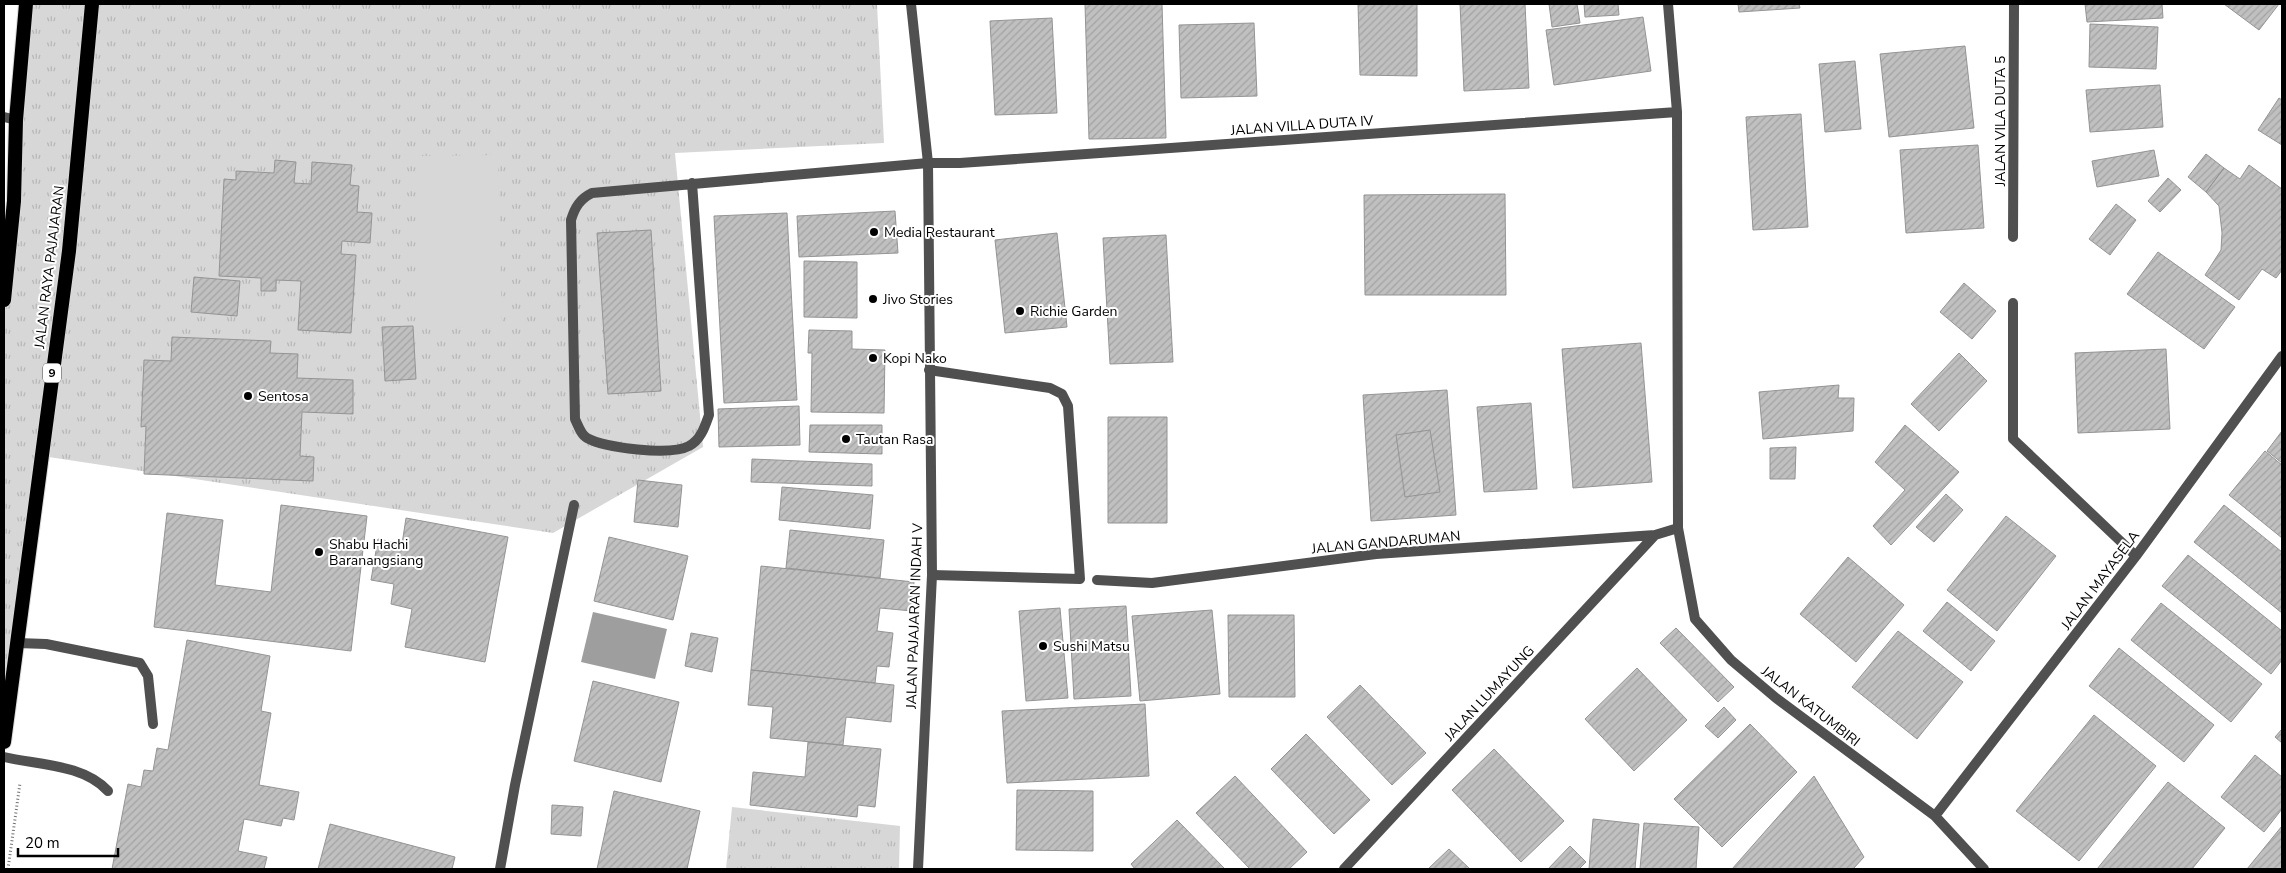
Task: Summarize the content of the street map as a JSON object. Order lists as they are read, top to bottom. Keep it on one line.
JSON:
{"streets":{"highway":["JALAN RAYA PAJAJARAN","9"],"street":["JALAN VILA DUTA 5","JALAN VILLA DUTA IV","JALAN GANDARUMAN","JALAN MAYASELA","JALAN PAJAJARAN INDAH V","JALAN LUMAYUNG","JALAN KATUMBIRI"]},"crossings":[["JALAN VILLA DUTA IV","JALAN PAJAJARAN INDAH V"],["JALAN VILLA DUTA IV","JALAN KATUMBIRI"],["JALAN GANDARUMAN","JALAN LUMAYUNG"],["JALAN GANDARUMAN","JALAN KATUMBIRI"],["JALAN MAYASELA","JALAN KATUMBIRI"]],"places":["Media Restaurant","Jivo Stories","Richie Garden","Kopi Nako","Sentosa","Tautan Rasa","Shabu Hachi Baranangsiang","Sushi Matsu"],"scale_bar":"20 m"}
